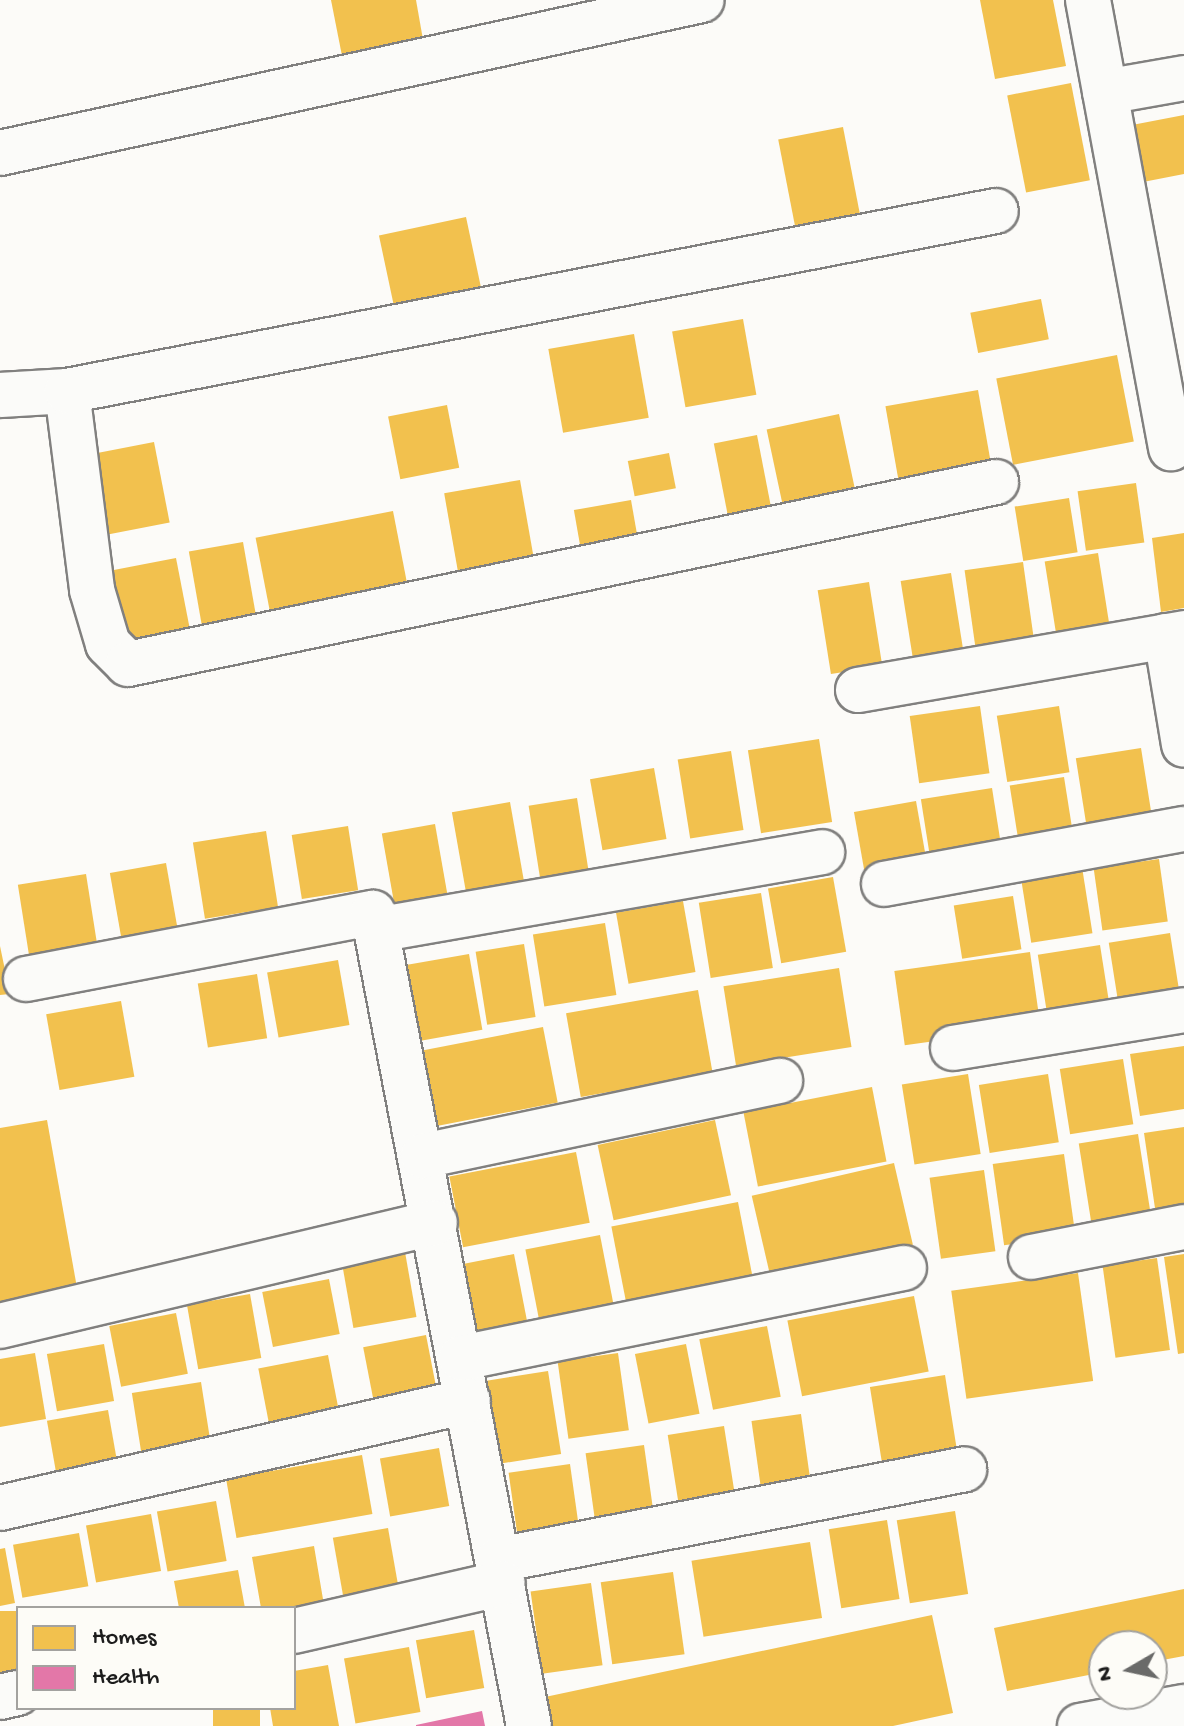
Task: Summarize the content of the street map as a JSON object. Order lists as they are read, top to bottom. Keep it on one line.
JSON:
{"legend":["Homes","Health"],"north":"left"}
